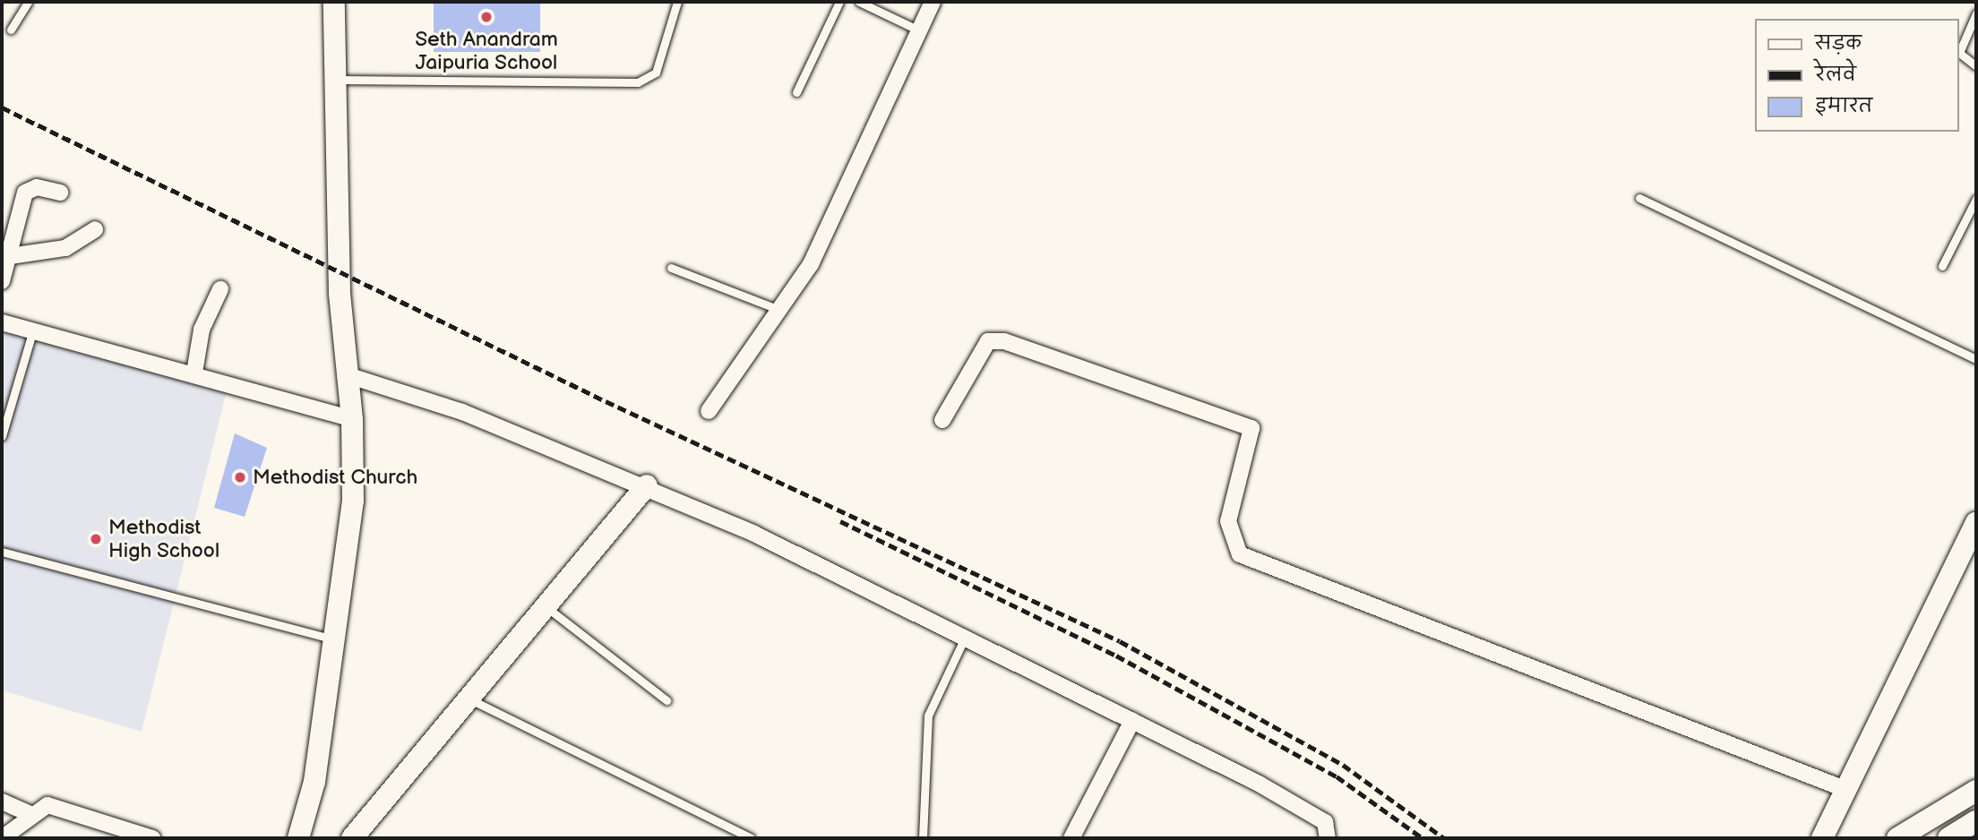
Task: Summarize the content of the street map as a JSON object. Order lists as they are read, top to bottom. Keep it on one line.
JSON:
{"places":["Seth Anandram Jaipuria School","Methodist Church","Methodist High School"],"legend":["सड़क","रेलवे","इमारत"]}
